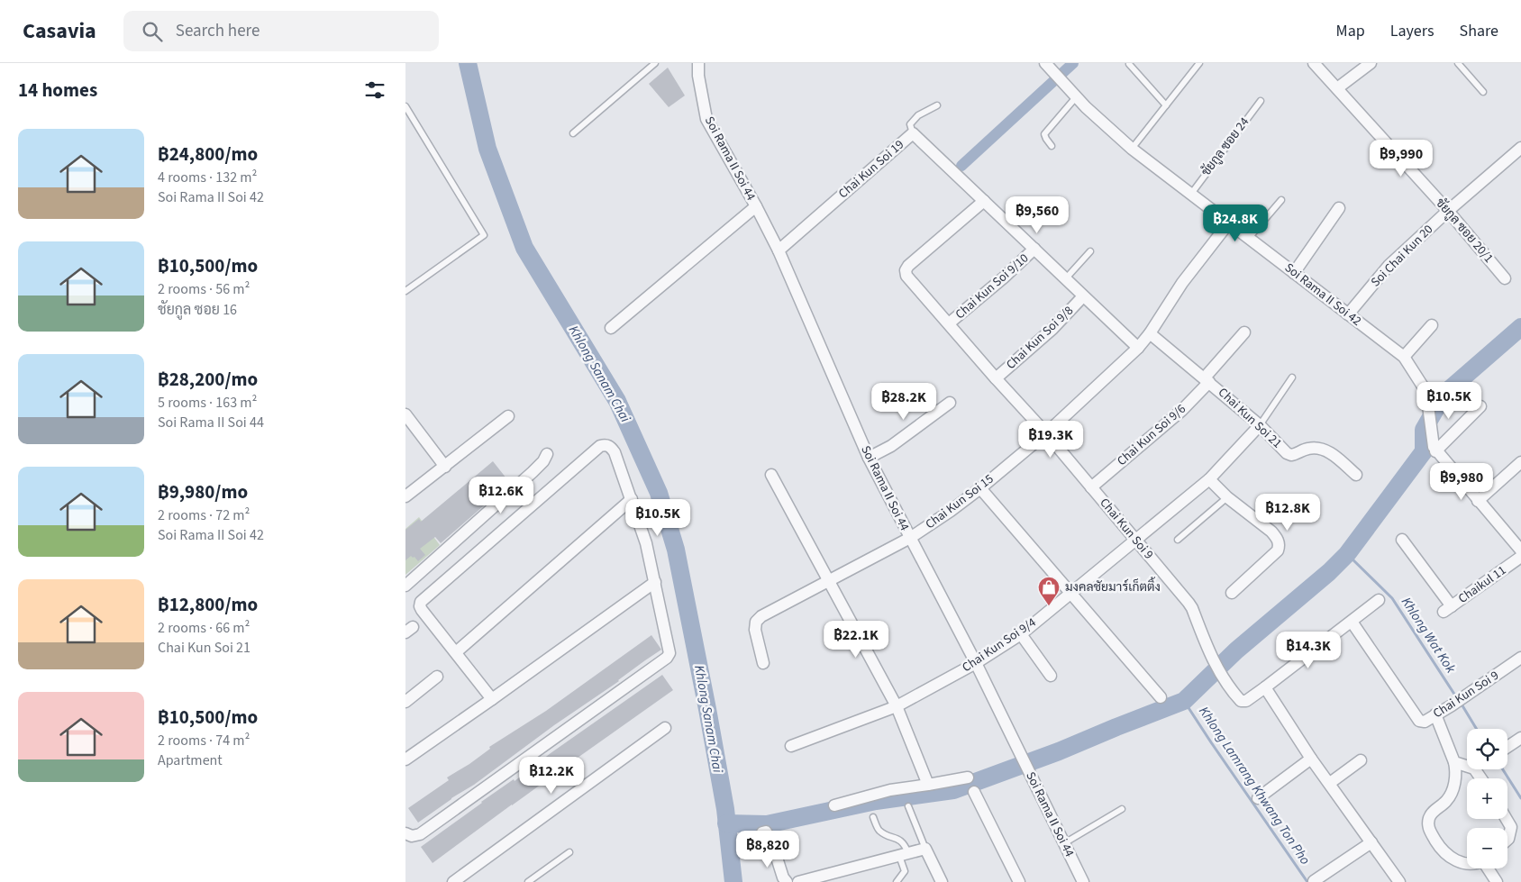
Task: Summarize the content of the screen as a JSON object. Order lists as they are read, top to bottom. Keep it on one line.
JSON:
{"streets":{"street":["Soi Rama II Soi 44","Chai Kun Soi 19","ชัยกูล ซอย 20/1","Soi Chai Kun 20","Chai Kun Soi 9/10","Soi Rama II Soi 42","Chai Kun Soi 9/8","Chai Kun Soi 21","Chai Kun Soi 9/6","Chai Kun Soi 15","Chai Kun Soi 9","Chaikul 11","Chai Kun Soi 9/4"],"lane":["ชัยกูล ซอย 24"]},"crossings":[["ชัยกูล ซอย 24","Soi Rama II Soi 42"],["Soi Rama II Soi 44","Chai Kun Soi 19"],["Soi Rama II Soi 44","Chai Kun Soi 15"],["Soi Rama II Soi 44","Chai Kun Soi 9/4"],["Chai Kun Soi 19","Chai Kun Soi 9/10"],["Chai Kun Soi 19","Chai Kun Soi 9/8"],["Chai Kun Soi 19","Chai Kun Soi 15"],["Chai Kun Soi 19","Chai Kun Soi 9"],["ชัยกูล ซอย 20/1","Soi Chai Kun 20"],["Soi Chai Kun 20","Soi Rama II Soi 42"],["Chai Kun Soi 9/10","Chai Kun Soi 9"],["Soi Rama II Soi 42","Chai Kun Soi 15"],["Chai Kun Soi 9/8","Chai Kun Soi 9"],["Chai Kun Soi 21","Chai Kun Soi 9/6"],["Chai Kun Soi 21","Chai Kun Soi 15"],["Chai Kun Soi 21","Chai Kun Soi 9/4"],["Chai Kun Soi 9/6","Chai Kun Soi 9"],["Chai Kun Soi 15","Chai Kun Soi 9"],["Chai Kun Soi 9","Chai Kun Soi 9/4"]],"water":["Khlong Sanam Chai","Khlong Wat Kok","Khlong Lamrang Khwang Ton Pho"],"places":{"shop":["มงคลชัยมาร์เก็ตติ้ง"]},"page":{"header":"Casavia","search":"Search here","nav":["Map","Layers","Share"],"heading":"14 homes","list":[{"name":"฿24,800/mo","note":"4 rooms · 132 m² · Soi Rama II Soi 42"},{"name":"฿10,500/mo","note":"2 rooms · 56 m² · ชัยกูล ซอย 16"},{"name":"฿28,200/mo","note":"5 rooms · 163 m² · Soi Rama II Soi 44"},{"name":"฿9,980/mo","note":"2 rooms · 72 m² · Soi Rama II Soi 42"},{"name":"฿12,800/mo","note":"2 rooms · 66 m² · Chai Kun Soi 21"},{"name":"฿10,500/mo","note":"2 rooms · 74 m² · Apartment"}],"price":["฿9,990","฿9,560","฿24.8K","฿10.5K","฿28.2K","฿19.3K","฿9,980","฿12.6K","฿12.8K","฿10.5K","฿22.1K","฿14.3K","฿12.2K","฿8,820"],"map_buttons":["+","−"]}}
